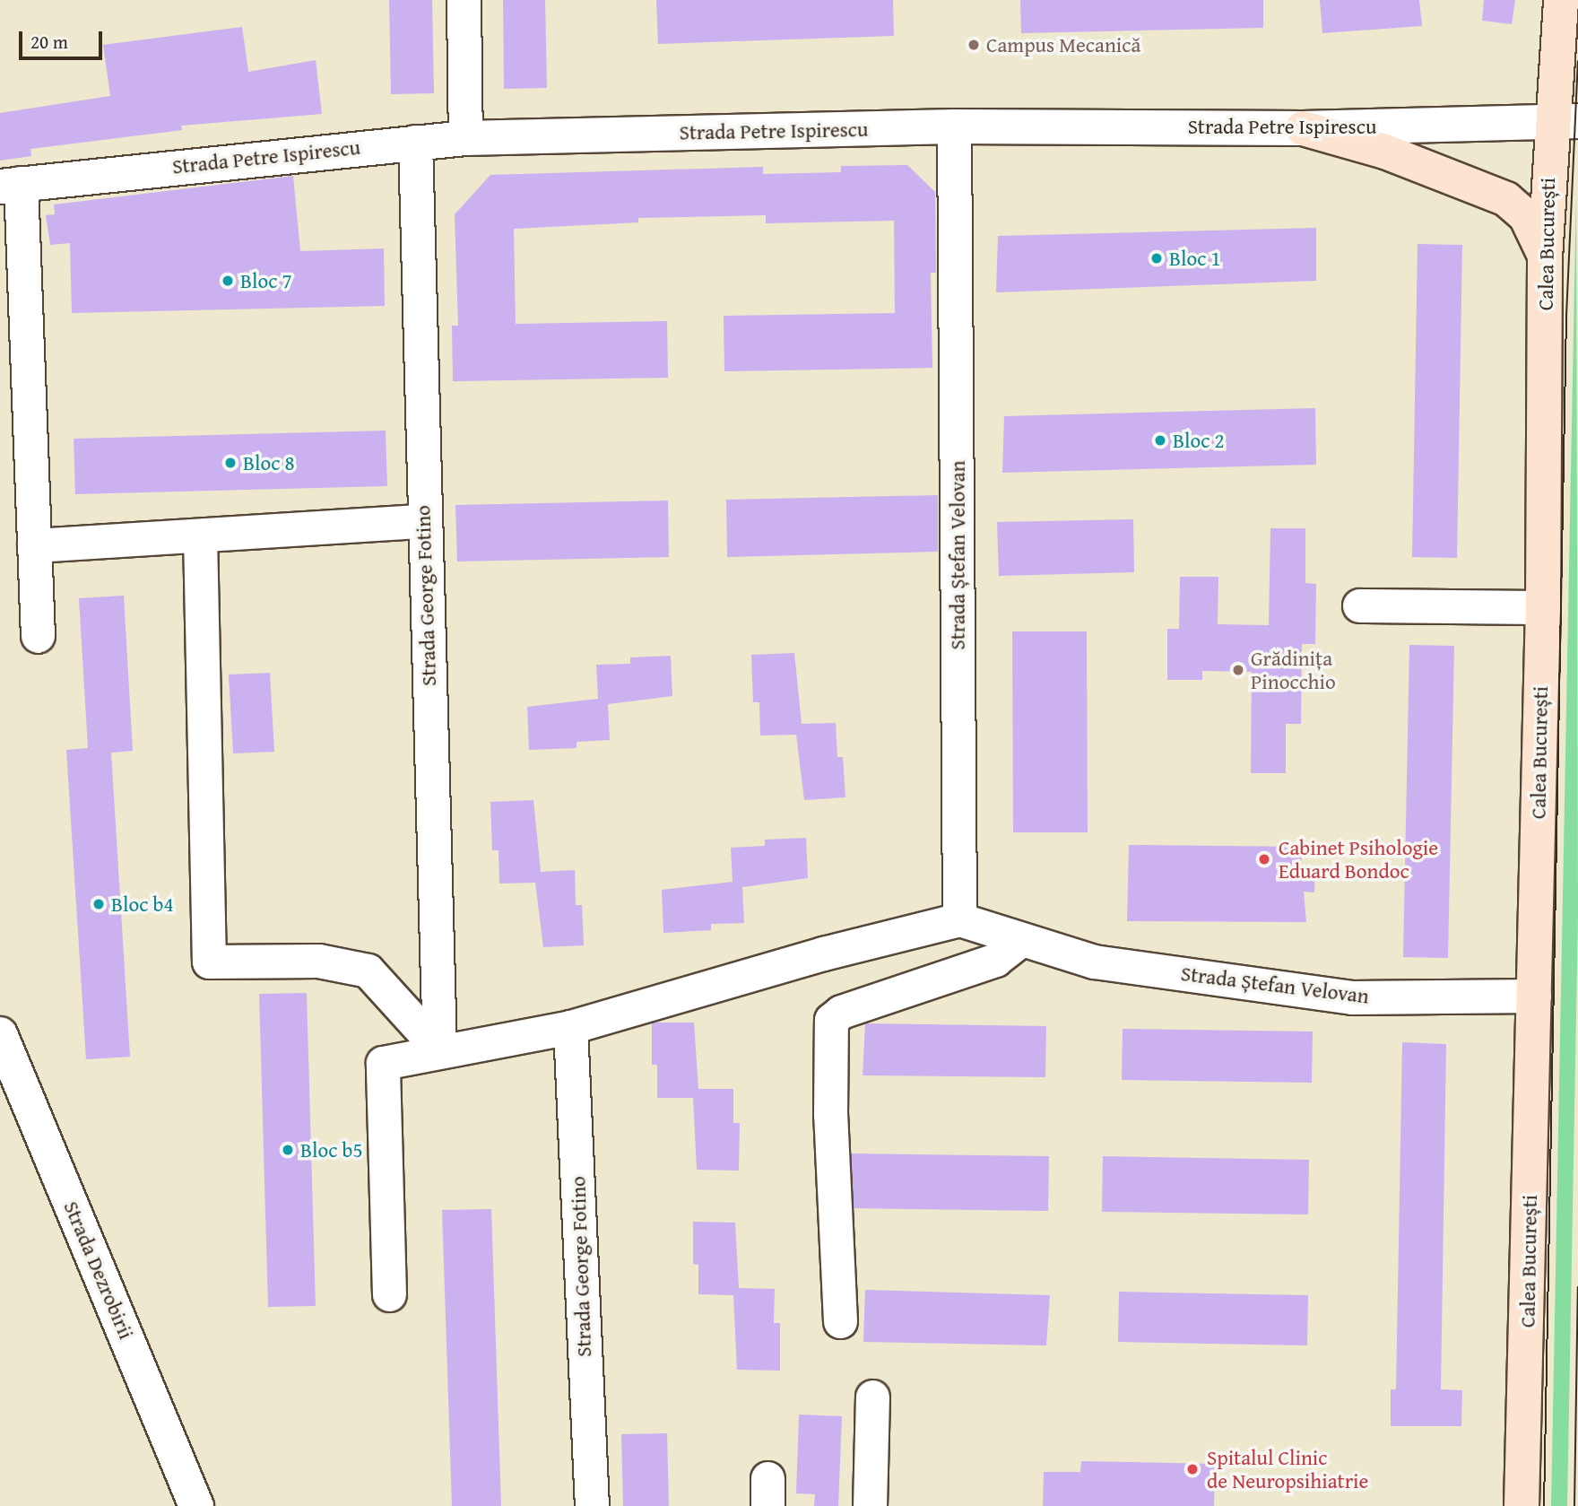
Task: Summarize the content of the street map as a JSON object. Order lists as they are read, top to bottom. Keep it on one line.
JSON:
{"streets":{"main road":["Calea București"],"street":["Strada Petre Ispirescu","Strada Ștefan Velovan","Strada George Fotino","Strada Dezrobirii"]},"crossings":[["Strada Petre Ispirescu","Calea București"],["Strada Petre Ispirescu","Strada Ștefan Velovan"],["Strada Petre Ispirescu","Strada George Fotino"],["Calea București","Strada Ștefan Velovan"]],"places":["Campus Mecanică","Bloc 1","Bloc 7","Bloc 2","Bloc 8","Grădinița Pinocchio","Cabinet Psihologie Eduard Bondoc","Bloc b4","Bloc b5","Spitalul Clinic de Neuropsihiatrie"],"scale_bar":"20 m"}
